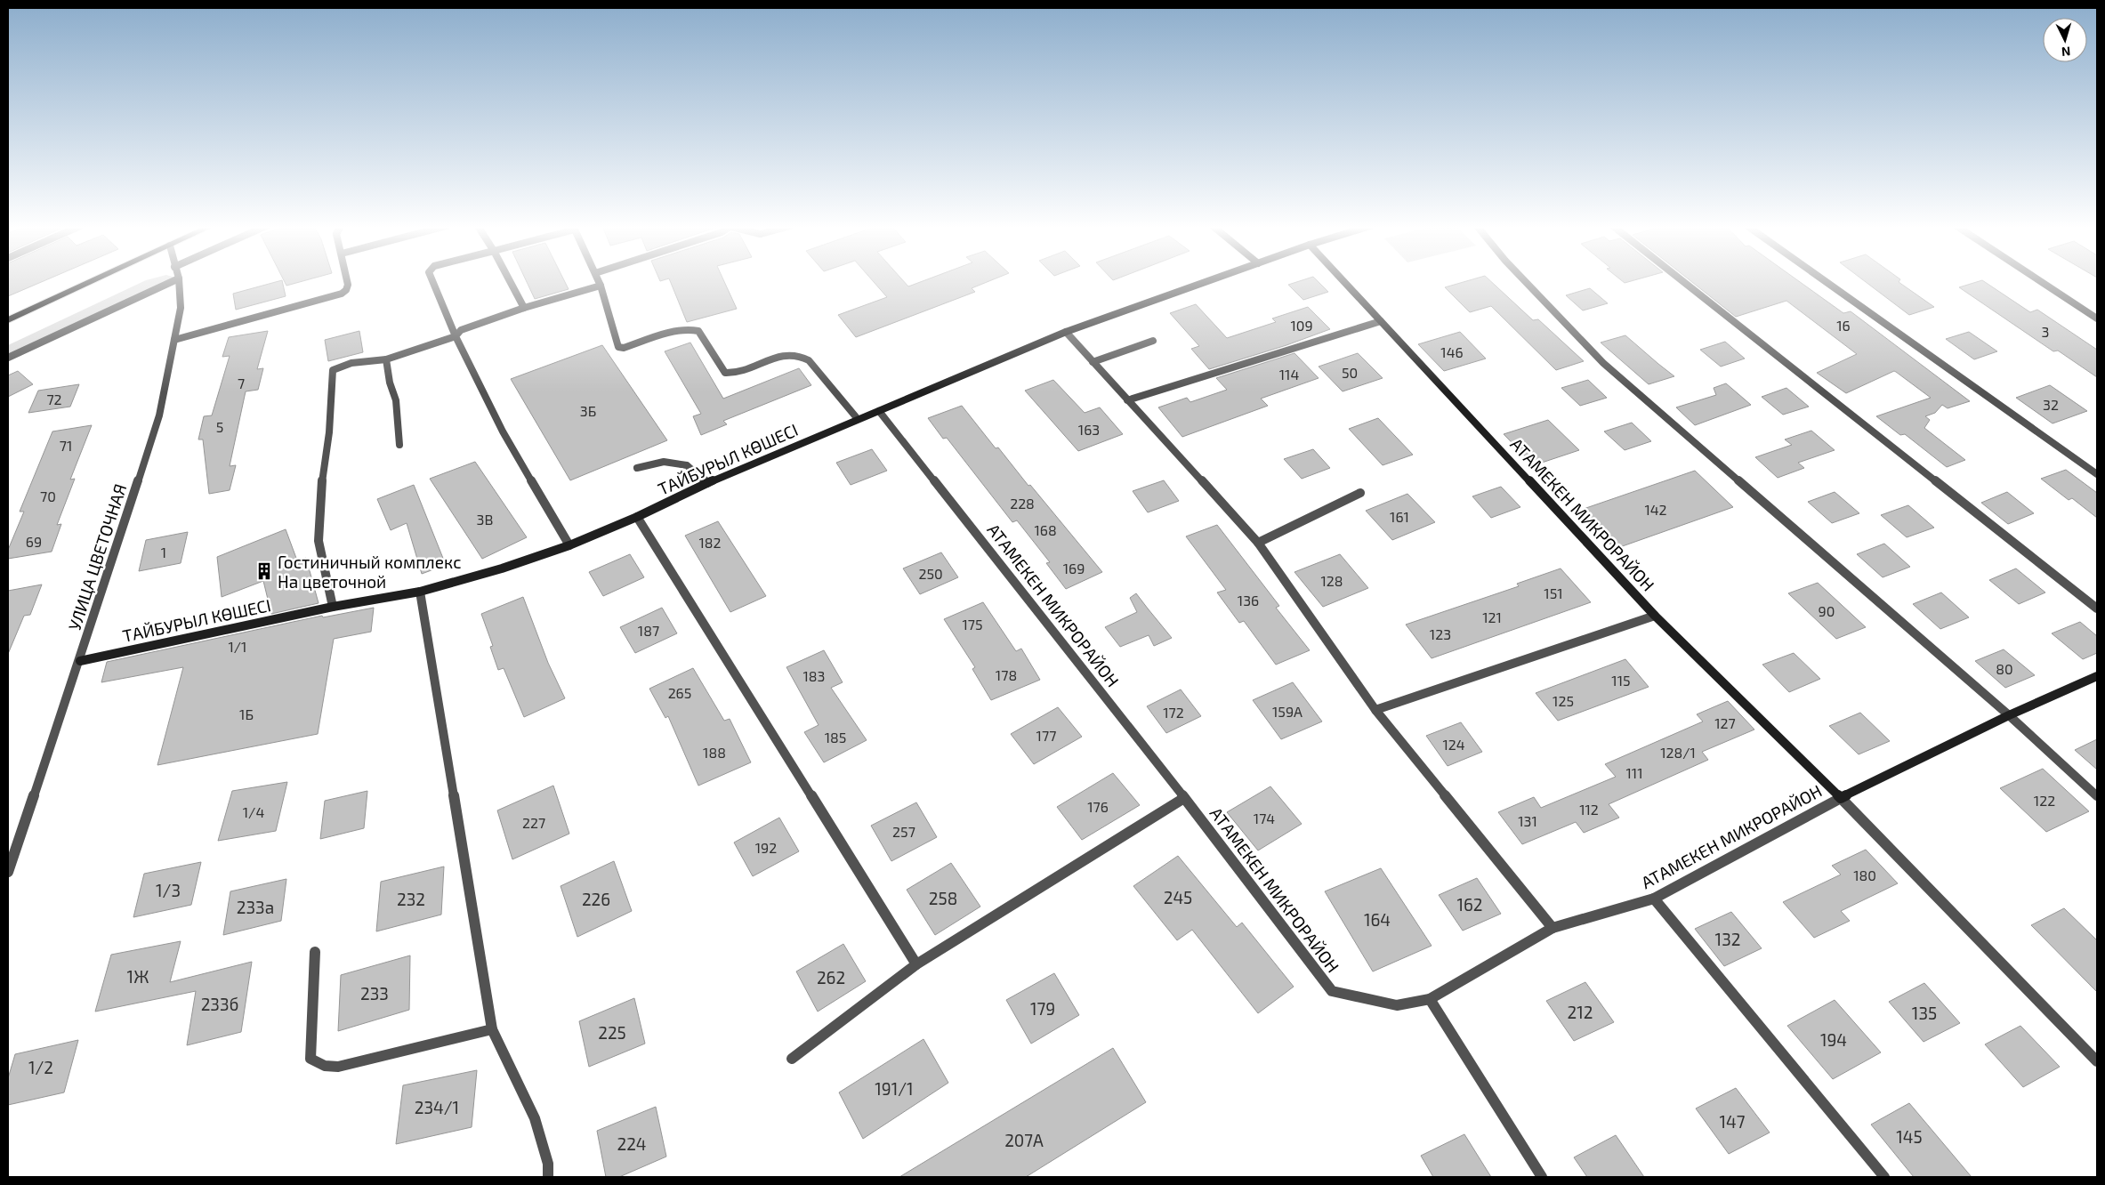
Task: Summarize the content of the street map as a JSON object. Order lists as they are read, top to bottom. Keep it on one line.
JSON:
{"streets":{"street":["ТАЙБУРЫЛ КӨШЕСІ","АТАМЕКЕН МИКРОРАЙОН","УЛИЦА ЦВЕТОЧНАЯ"]},"crossings":[["ТАЙБУРЫЛ КӨШЕСІ","АТАМЕКЕН МИКРОРАЙОН"],["ТАЙБУРЫЛ КӨШЕСІ","УЛИЦА ЦВЕТОЧНАЯ"]],"places":{"building":["Гостиничный комплекс На цветочной"]},"house_numbers":["109","16","3","146","50","114","7","72","32","3Б","5","163","71","70","228","142","161","3В","168","69","182","1","169","250","128","151","136","90","121","175","187","123","1/1","80","178","183","115","265","125","159А","172","1Б","127","177","185","124","188","128/1","111","122","176","112","1/4","174","131","227","257","192","180","1/3","245","258","232","226","162","233а","164","132","1Ж","262","233","233б","179","212","135","225","194","1/2","191/1","234/1","147","145","207А","224"],"north":"bottom"}
